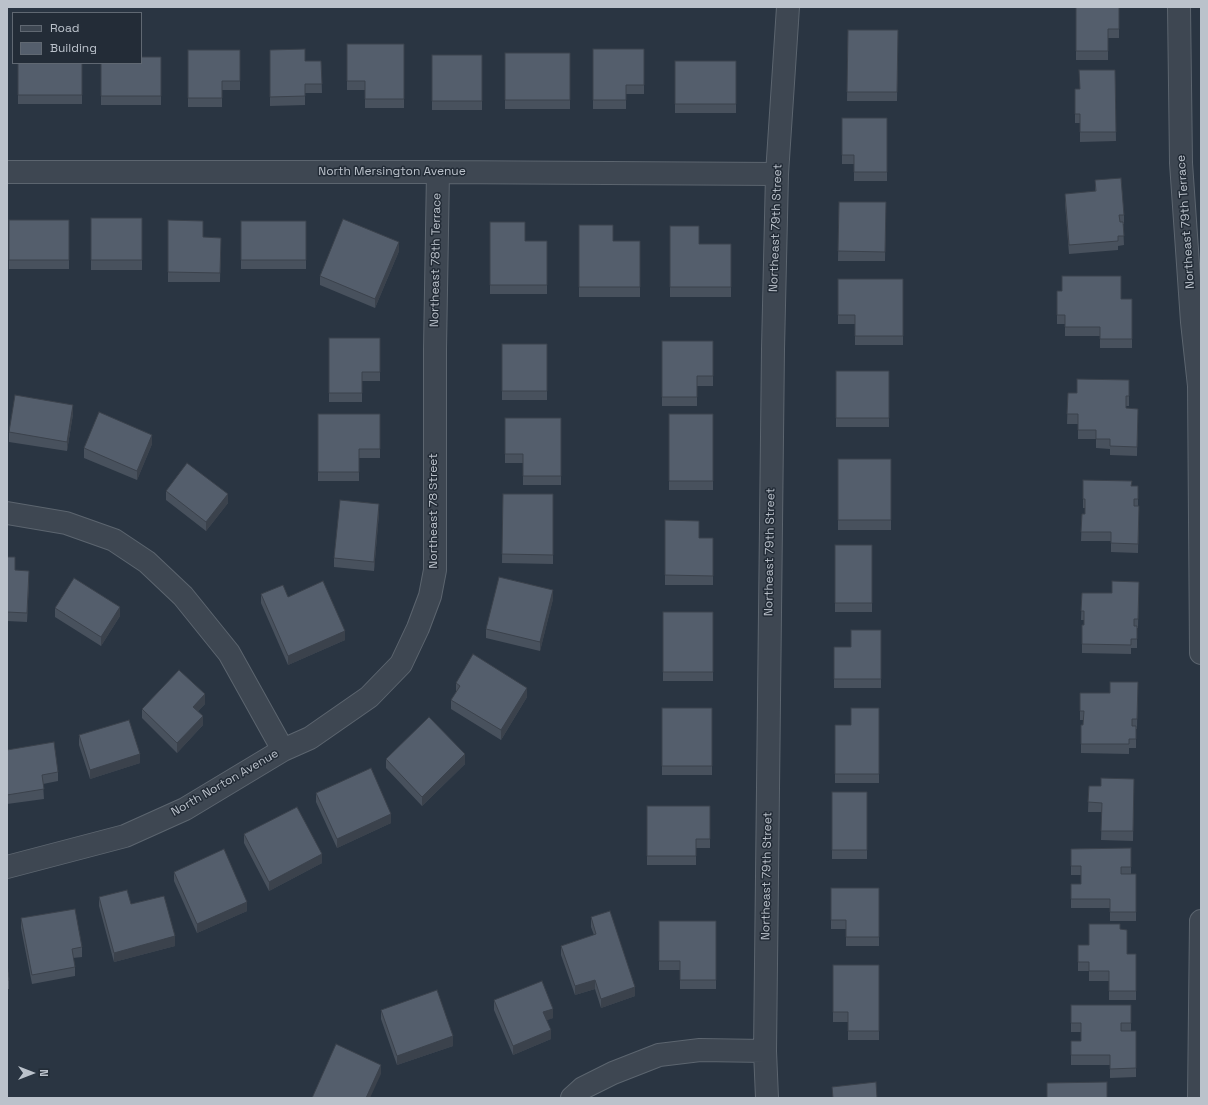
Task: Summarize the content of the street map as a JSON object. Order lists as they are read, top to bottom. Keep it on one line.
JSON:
{"streets":{"street":["North Mersington Avenue","Northeast 79th Terrace","Northeast 79th Street","Northeast 78th Terrace","Northeast 78 Street","North Norton Avenue"]},"crossings":[["North Mersington Avenue","Northeast 79th Street"],["North Mersington Avenue","Northeast 78th Terrace"],["Northeast 78th Terrace","Northeast 78 Street"],["Northeast 78 Street","North Norton Avenue"]],"legend":["Road","Building"],"north":"right"}
